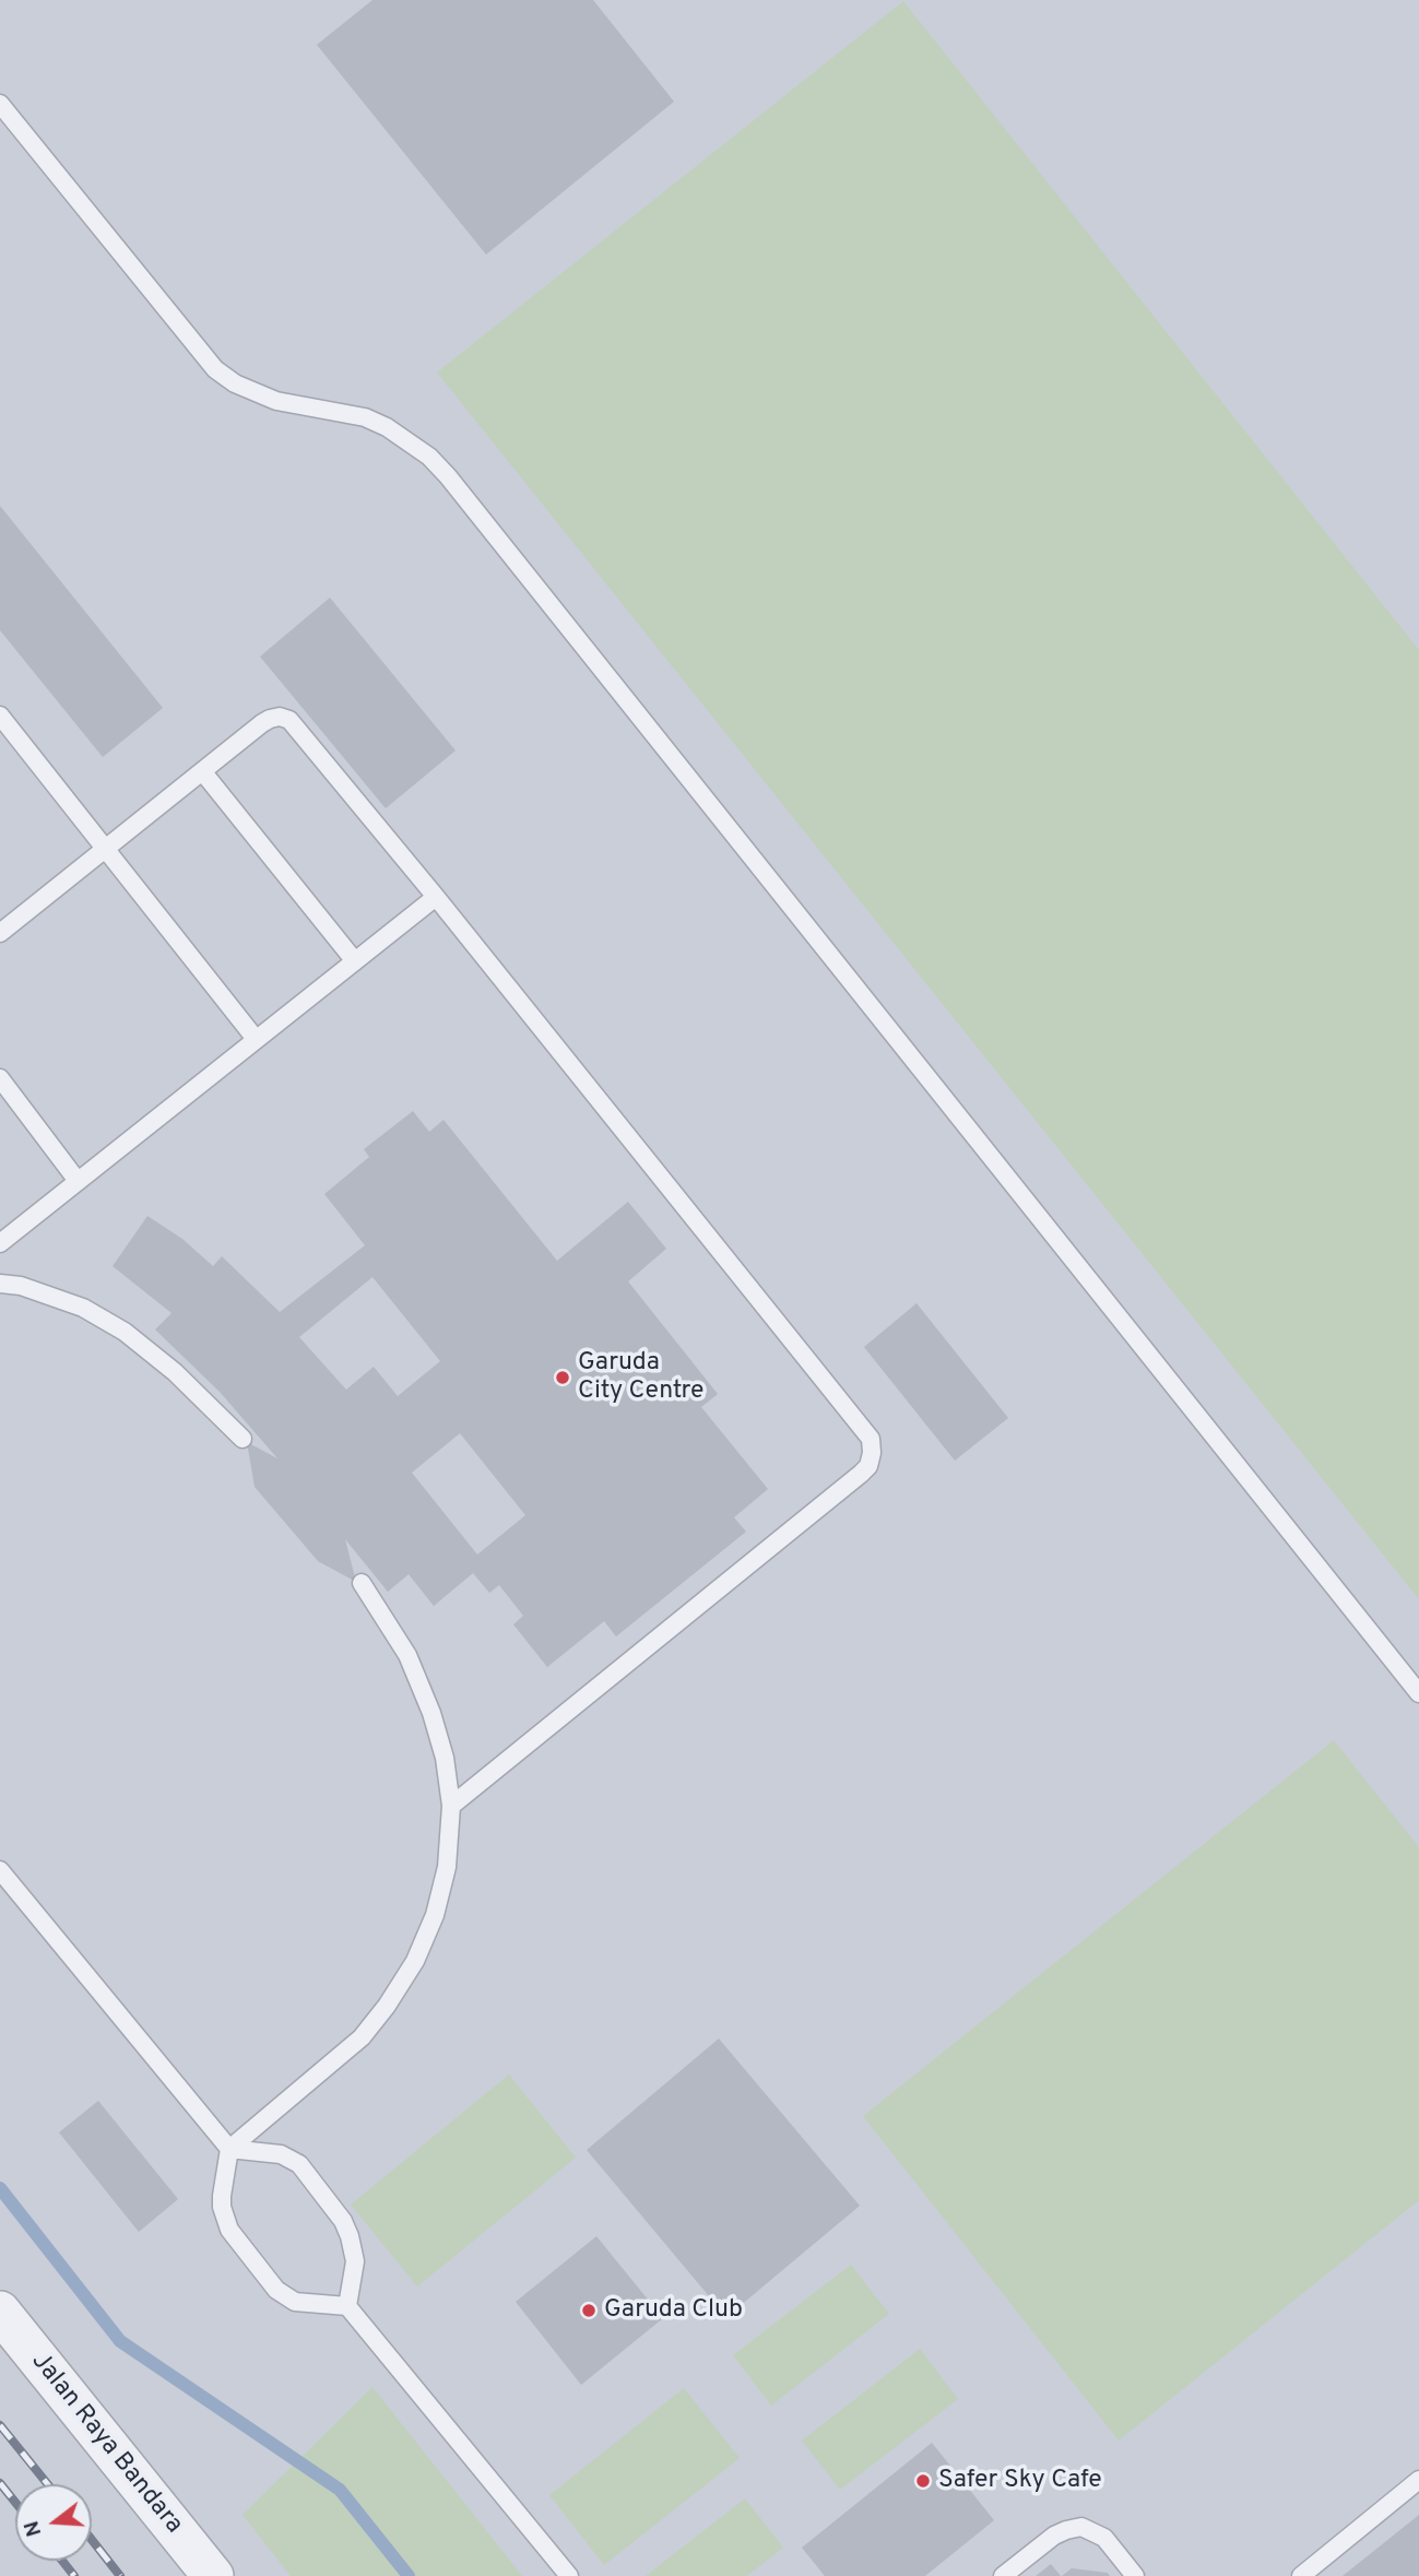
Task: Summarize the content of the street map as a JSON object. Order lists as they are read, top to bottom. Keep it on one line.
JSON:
{"streets":{"street":["Jalan Raya Bandara"]},"places":["Garuda City Centre","Garuda Club","Safer Sky Cafe"],"north":"left"}
